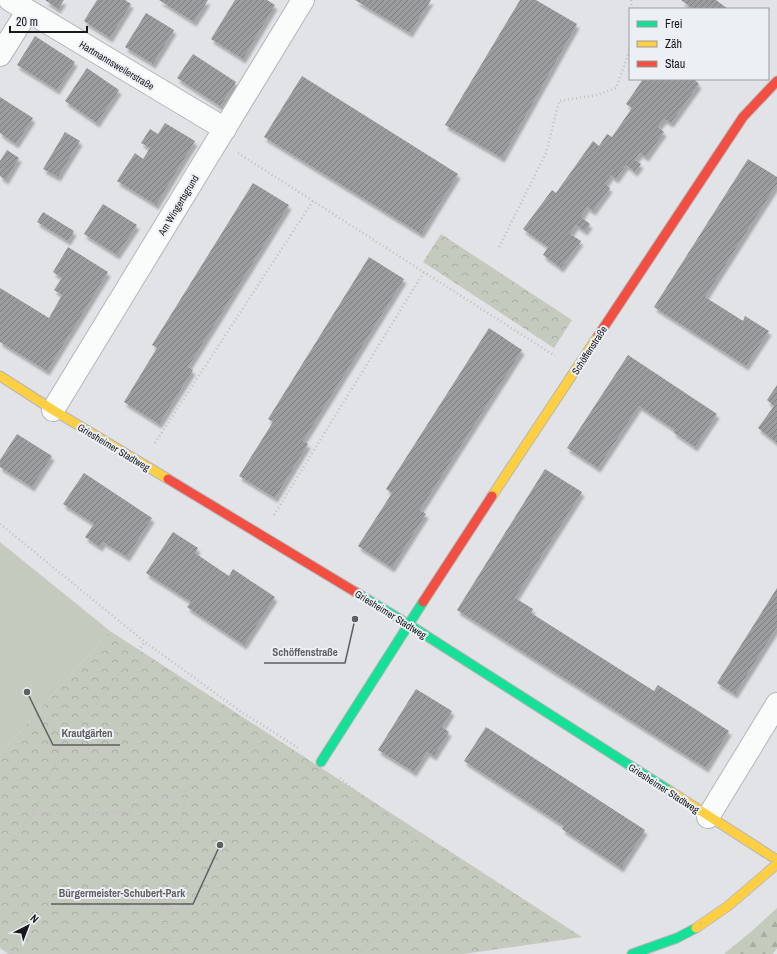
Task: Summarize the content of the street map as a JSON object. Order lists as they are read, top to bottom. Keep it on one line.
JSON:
{"streets":{"main road":["Schöffenstraße","Griesheimer Stadtweg"],"street":["Hartmannsweilerstraße","Am Wingertsgrund"]},"crossings":[["Hartmannsweilerstraße","Am Wingertsgrund"],["Am Wingertsgrund","Griesheimer Stadtweg"],["Schöffenstraße","Griesheimer Stadtweg"]],"places":["Schöffenstraße","Krautgärten","Bürgermeister-Schubert-Park"],"legend":["Frei","Zäh","Stau"],"scale_bar":"20 m","north":"top right"}
